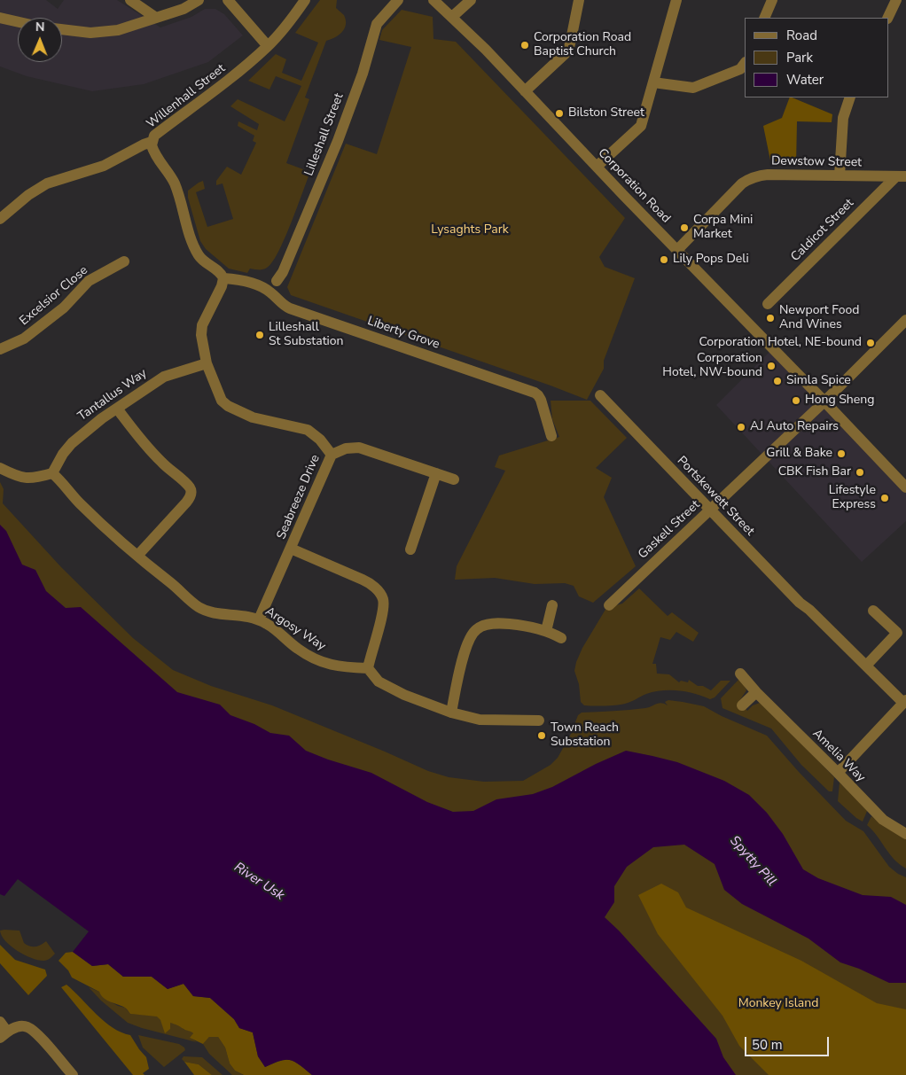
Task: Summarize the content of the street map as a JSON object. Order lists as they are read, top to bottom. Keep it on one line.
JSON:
{"streets":{"street":["Willenhall Street","Lilleshall Street","Dewstow Street","Corporation Road","Caldicot Street","Excelsior Close","Liberty Grove","Tantallus Way","Portskewett Street","Seabreeze Drive","Gaskell Street","Argosy Way","Amelia Way"]},"crossings":[["Dewstow Street","Corporation Road"],["Dewstow Street","Caldicot Street"],["Corporation Road","Gaskell Street"],["Tantallus Way","Argosy Way"],["Portskewett Street","Gaskell Street"],["Seabreeze Drive","Argosy Way"]],"water":["Spytty Pill","River Usk"],"parks":["Lysaghts Park","Monkey Island"],"places":["Corporation Road Baptist Church","Bilston Street","Corpa Mini Market","Lily Pops Deli","Newport Food And Wines","Lilleshall St Substation","Corporation Hotel, NE-bound","Corporation Hotel, NW-bound","Simla Spice","Hong Sheng","AJ Auto Repairs","Grill & Bake","CBK Fish Bar","Lifestyle Express","Town Reach Substation"],"legend":["Road","Park","Water"],"scale_bar":"50 m","north":"top"}
